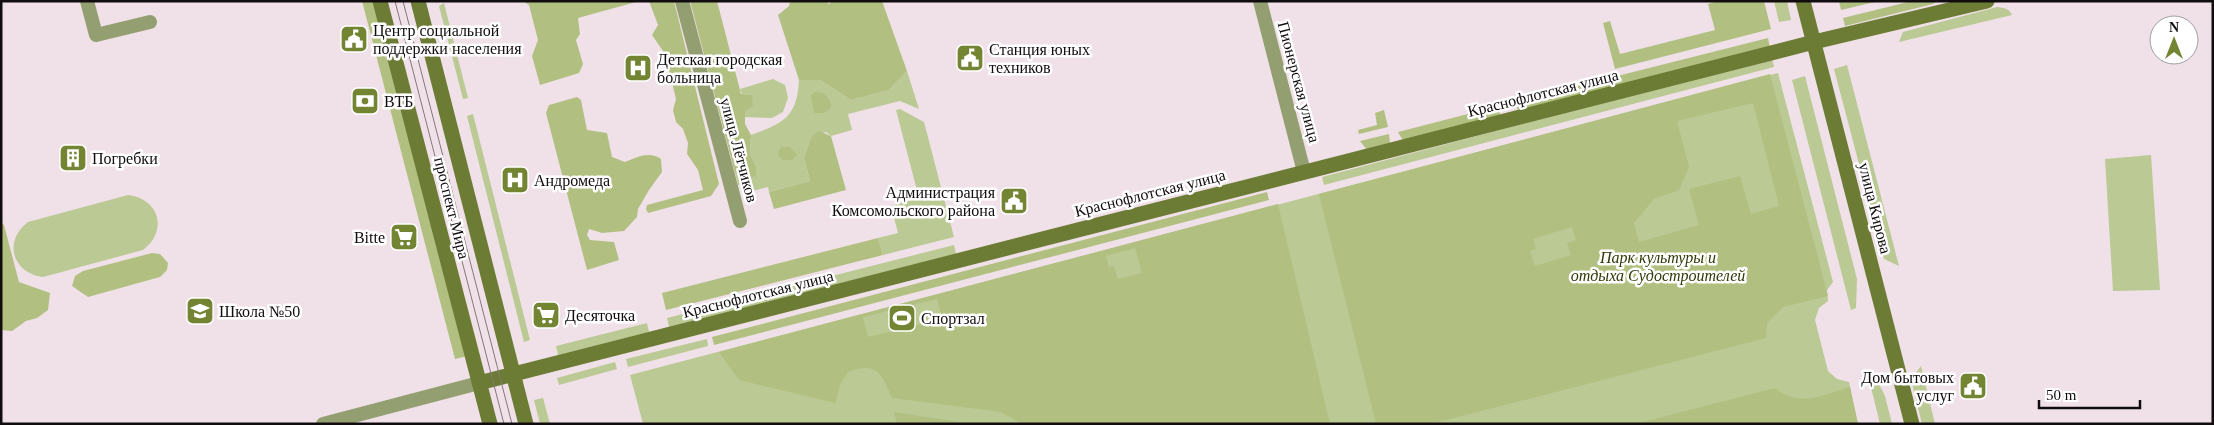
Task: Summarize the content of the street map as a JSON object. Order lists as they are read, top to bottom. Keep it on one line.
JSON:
{"streets":{"street":["Пионерская улица","Краснофлотская улица","улица Лётчиков","проспект Мира","улица Кирова"]},"crossings":[["Пионерская улица","Краснофлотская улица"],["Краснофлотская улица","проспект Мира"],["Краснофлотская улица","улица Кирова"]],"parks":["Парк культуры и отдыха Судостроителей"],"places":{"public building":["Центр социальной поддержки населения","Станция юных техников","Администрация Комсомольского района","Дом бытовых услуг"],"hospital":["Детская городская больница","Андромеда"],"bank":["ВТБ"],"building":["Погребки"],"supermarket":["Bitte","Десяточка"],"school or university":["Школа №50"],"sports":["Спортзал"]},"scale_bar":"50 m","north":"top"}
